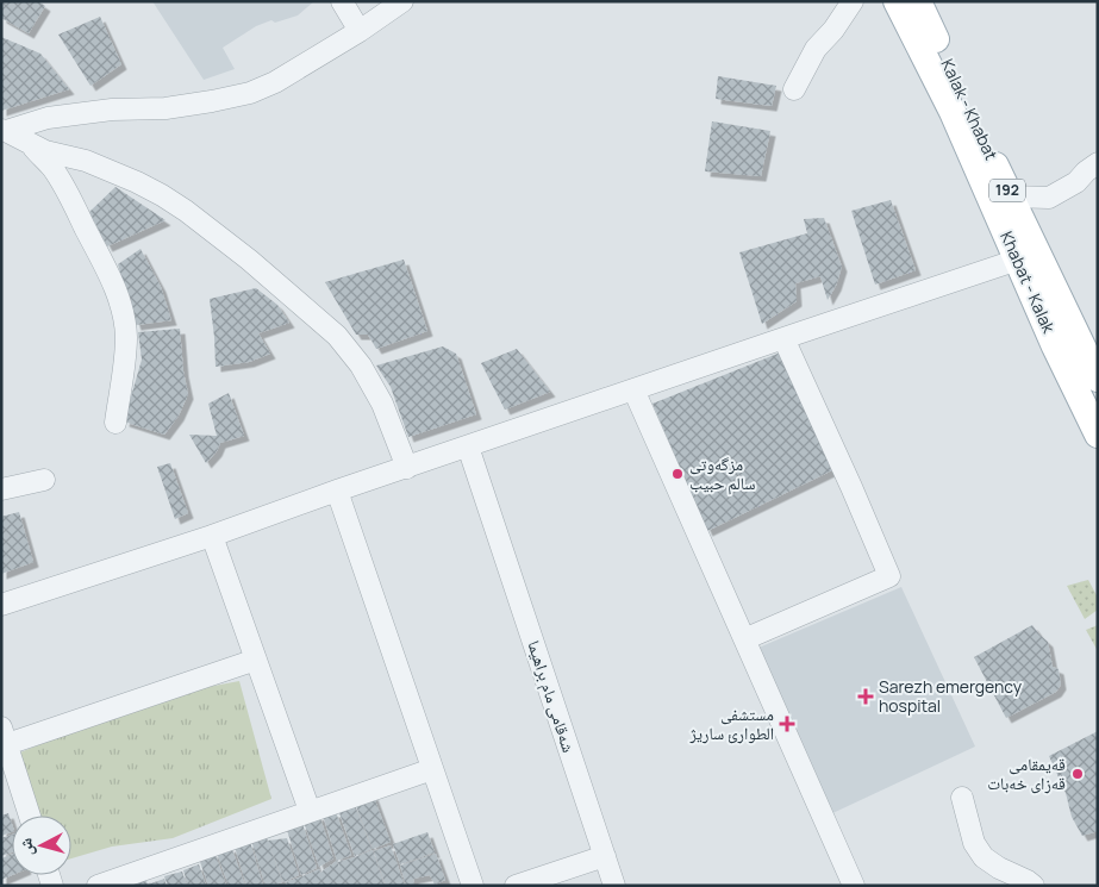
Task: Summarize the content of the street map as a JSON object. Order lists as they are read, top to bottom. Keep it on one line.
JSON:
{"streets":{"main road":["Kalak - Khabat","192","Khabat - Kalak"],"street":["شەقامی مام براهیما"]},"places":{"other":["مزگەوتی سالم حبیب","قەیمقامی قەزای خەبات"],"health":["Sarezh emergency hospital","مستشفى الطوارئ ساريژ"]},"north":"left"}
